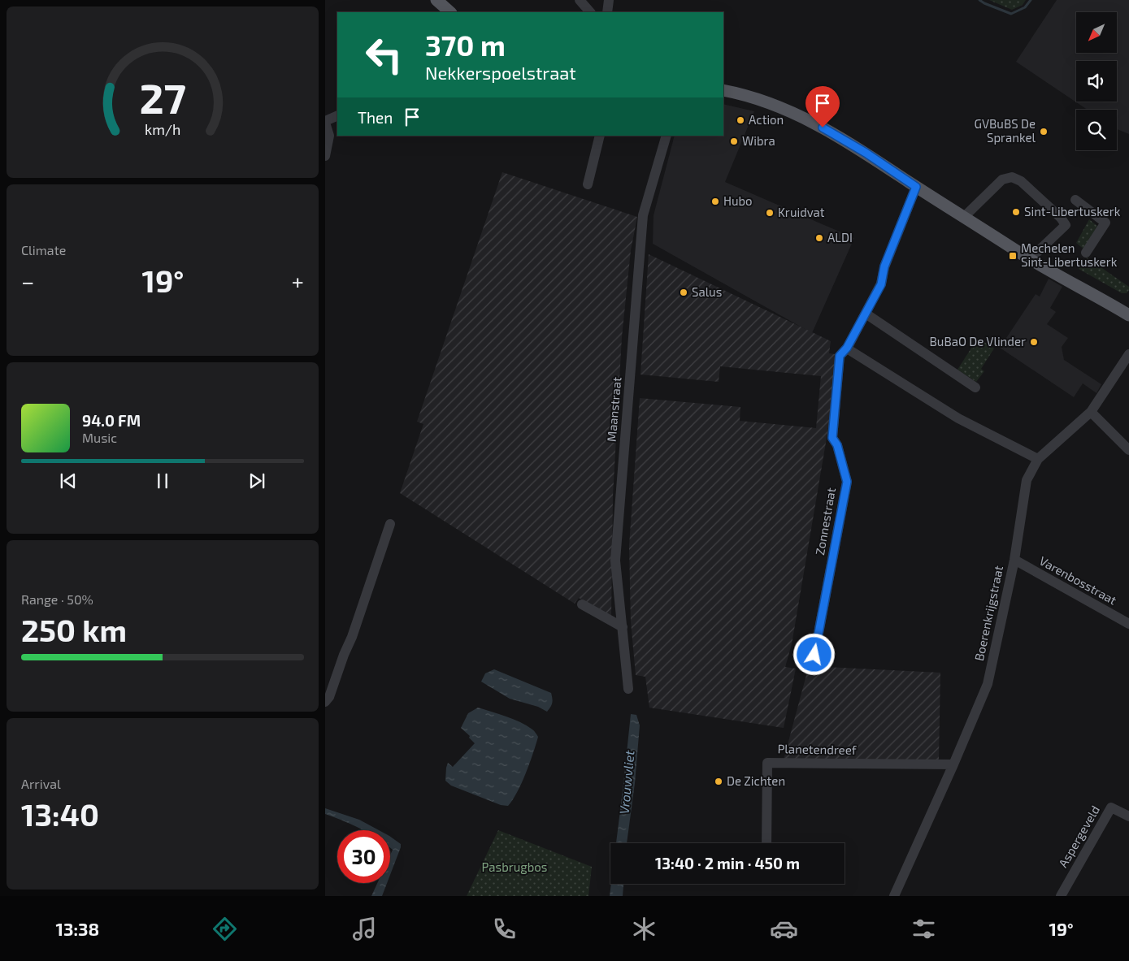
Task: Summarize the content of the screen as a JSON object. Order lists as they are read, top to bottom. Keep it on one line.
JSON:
{"streets":{"street":["Maanstraat","Zonnestraat","Varenbosstraat","Boerenkrijgstraat","Planetendreef","Aspergeveld"]},"crossings":[["Varenbosstraat","Boerenkrijgstraat"],["Boerenkrijgstraat","Planetendreef"]],"water":["Vrouwvliet"],"parks":["Pasbrugbos"],"places":{"other":["Action","GVBuBS De Sprankel","Wibra","Hubo","Sint-Libertuskerk","Kruidvat","ALDI","Salus","BuBaO De Vlinder","De Zichten"],"transit":["Mechelen Sint-Libertuskerk"]},"north":"bottom left","page":{"turn":["370 m","Nekkerspoelstraat"],"then":"Then","tile":["Climate",["Range · 50%","250 km"],["Arrival","13:40"]],"heat":["−","19°","+"],"song":["94.0 FM","Music"],"limit":"30","trip":"13:40 · 2 min · 450 m","tabs":["13:38","19°"],"gauge":["27","km/h"]}}
